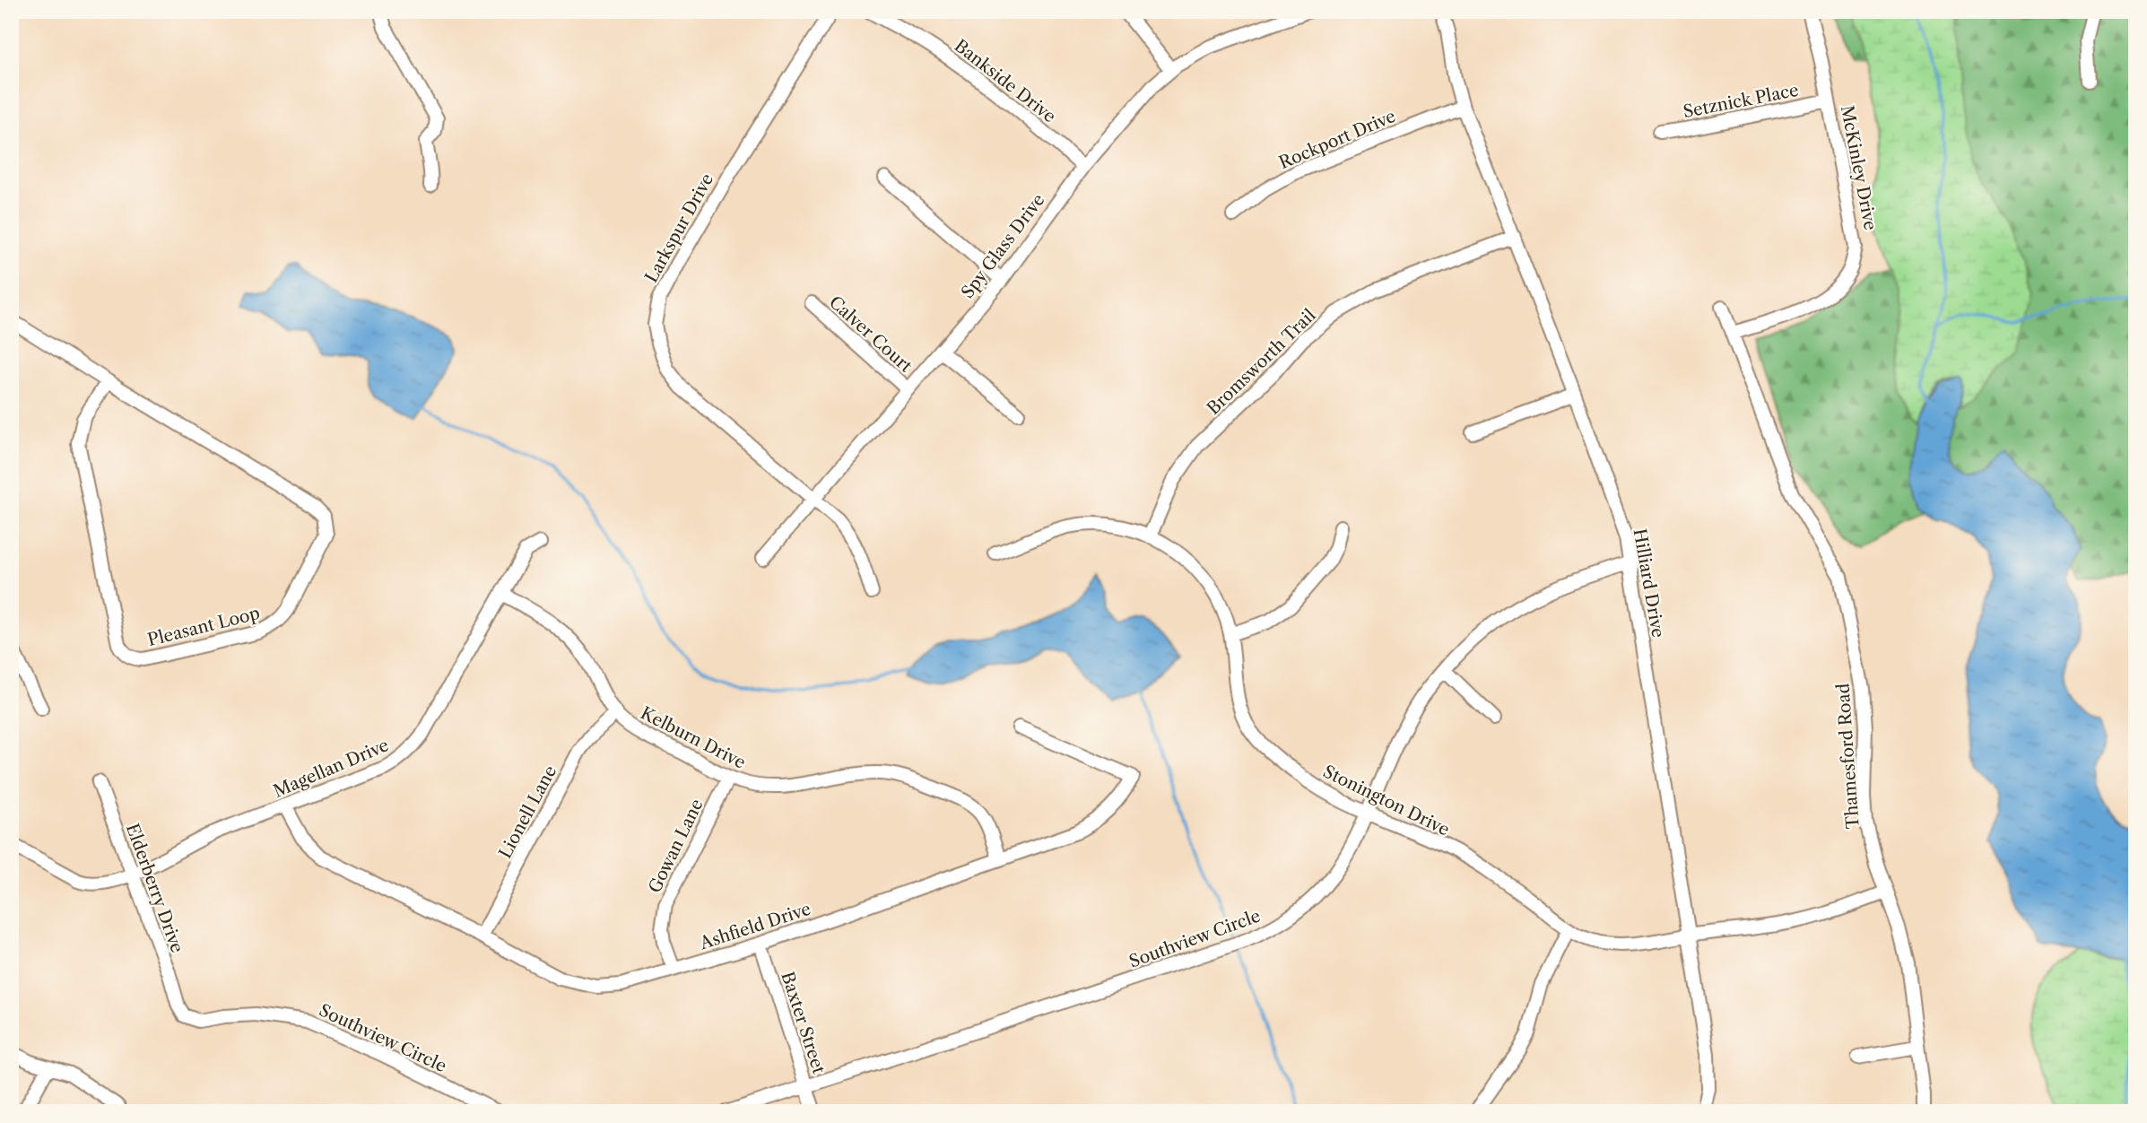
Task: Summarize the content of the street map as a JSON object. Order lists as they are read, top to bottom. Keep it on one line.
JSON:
{"streets":{"street":["Bankside Drive","Setznick Place","Rockport Drive","McKinley Drive","Larkspur Drive","Spy Glass Drive","Calver Court","Bromsworth Trail","Hilliard Drive","Pleasant Loop","Kelburn Drive","Thamesford Road","Magellan Drive","Stonington Drive","Lionell Lane","Gowan Lane","Elderberry Drive","Ashfield Drive","Southview Circle","Baxter Street"]},"crossings":[["Bankside Drive","Spy Glass Drive"],["Setznick Place","McKinley Drive"],["Rockport Drive","Hilliard Drive"],["McKinley Drive","Thamesford Road"],["Larkspur Drive","Spy Glass Drive"],["Spy Glass Drive","Calver Court"],["Bromsworth Trail","Hilliard Drive"],["Bromsworth Trail","Stonington Drive"],["Hilliard Drive","Stonington Drive"],["Hilliard Drive","Southview Circle"],["Kelburn Drive","Magellan Drive"],["Kelburn Drive","Lionell Lane"],["Kelburn Drive","Gowan Lane"],["Kelburn Drive","Ashfield Drive"],["Thamesford Road","Stonington Drive"],["Magellan Drive","Elderberry Drive"],["Magellan Drive","Ashfield Drive"],["Stonington Drive","Southview Circle"],["Lionell Lane","Ashfield Drive"],["Gowan Lane","Ashfield Drive"],["Elderberry Drive","Southview Circle"],["Ashfield Drive","Baxter Street"],["Southview Circle","Baxter Street"]]}
